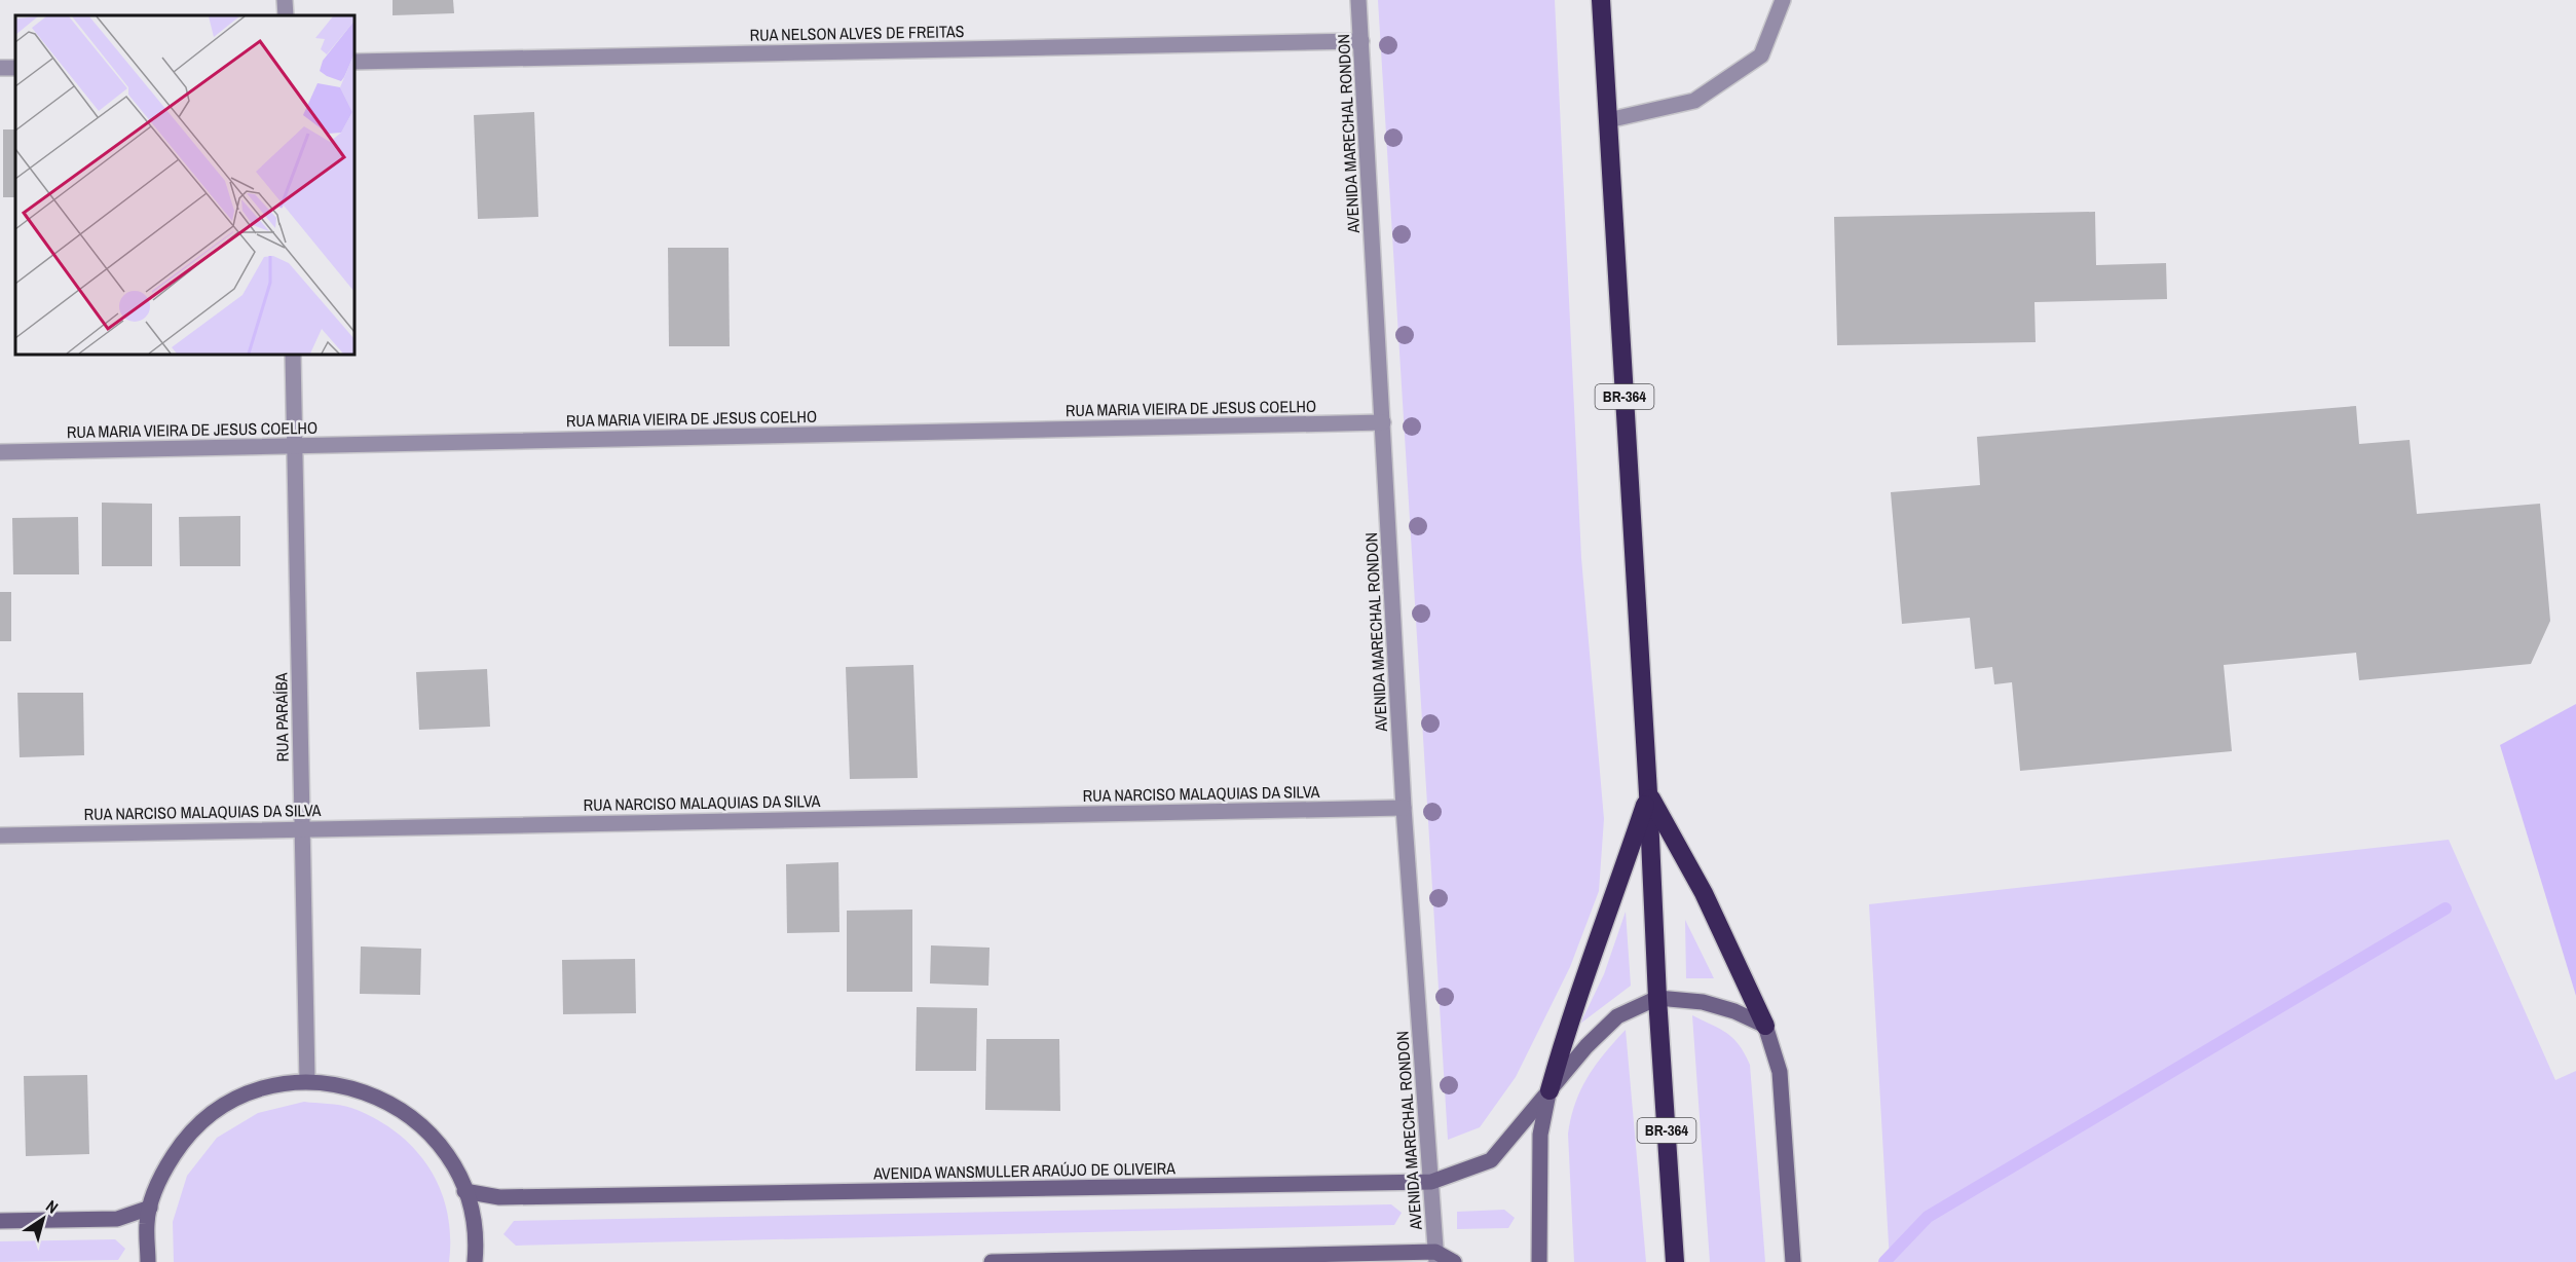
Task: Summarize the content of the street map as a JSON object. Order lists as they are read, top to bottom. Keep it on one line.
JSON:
{"streets":{"highway":["BR-364"],"street":["RUA NELSON ALVES DE FREITAS","AVENIDA MARECHAL RONDON","RUA MARIA VIEIRA DE JESUS COELHO","RUA PARAÍBA","RUA NARCISO MALAQUIAS DA SILVA","AVENIDA WANSMULLER ARAÚJO DE OLIVEIRA"]},"crossings":[["RUA NELSON ALVES DE FREITAS","AVENIDA MARECHAL RONDON"],["AVENIDA MARECHAL RONDON","RUA MARIA VIEIRA DE JESUS COELHO"],["AVENIDA MARECHAL RONDON","RUA NARCISO MALAQUIAS DA SILVA"],["AVENIDA MARECHAL RONDON","AVENIDA WANSMULLER ARAÚJO DE OLIVEIRA"],["BR-364","AVENIDA WANSMULLER ARAÚJO DE OLIVEIRA"],["RUA MARIA VIEIRA DE JESUS COELHO","RUA PARAÍBA"],["RUA PARAÍBA","RUA NARCISO MALAQUIAS DA SILVA"]],"north":"top right"}
